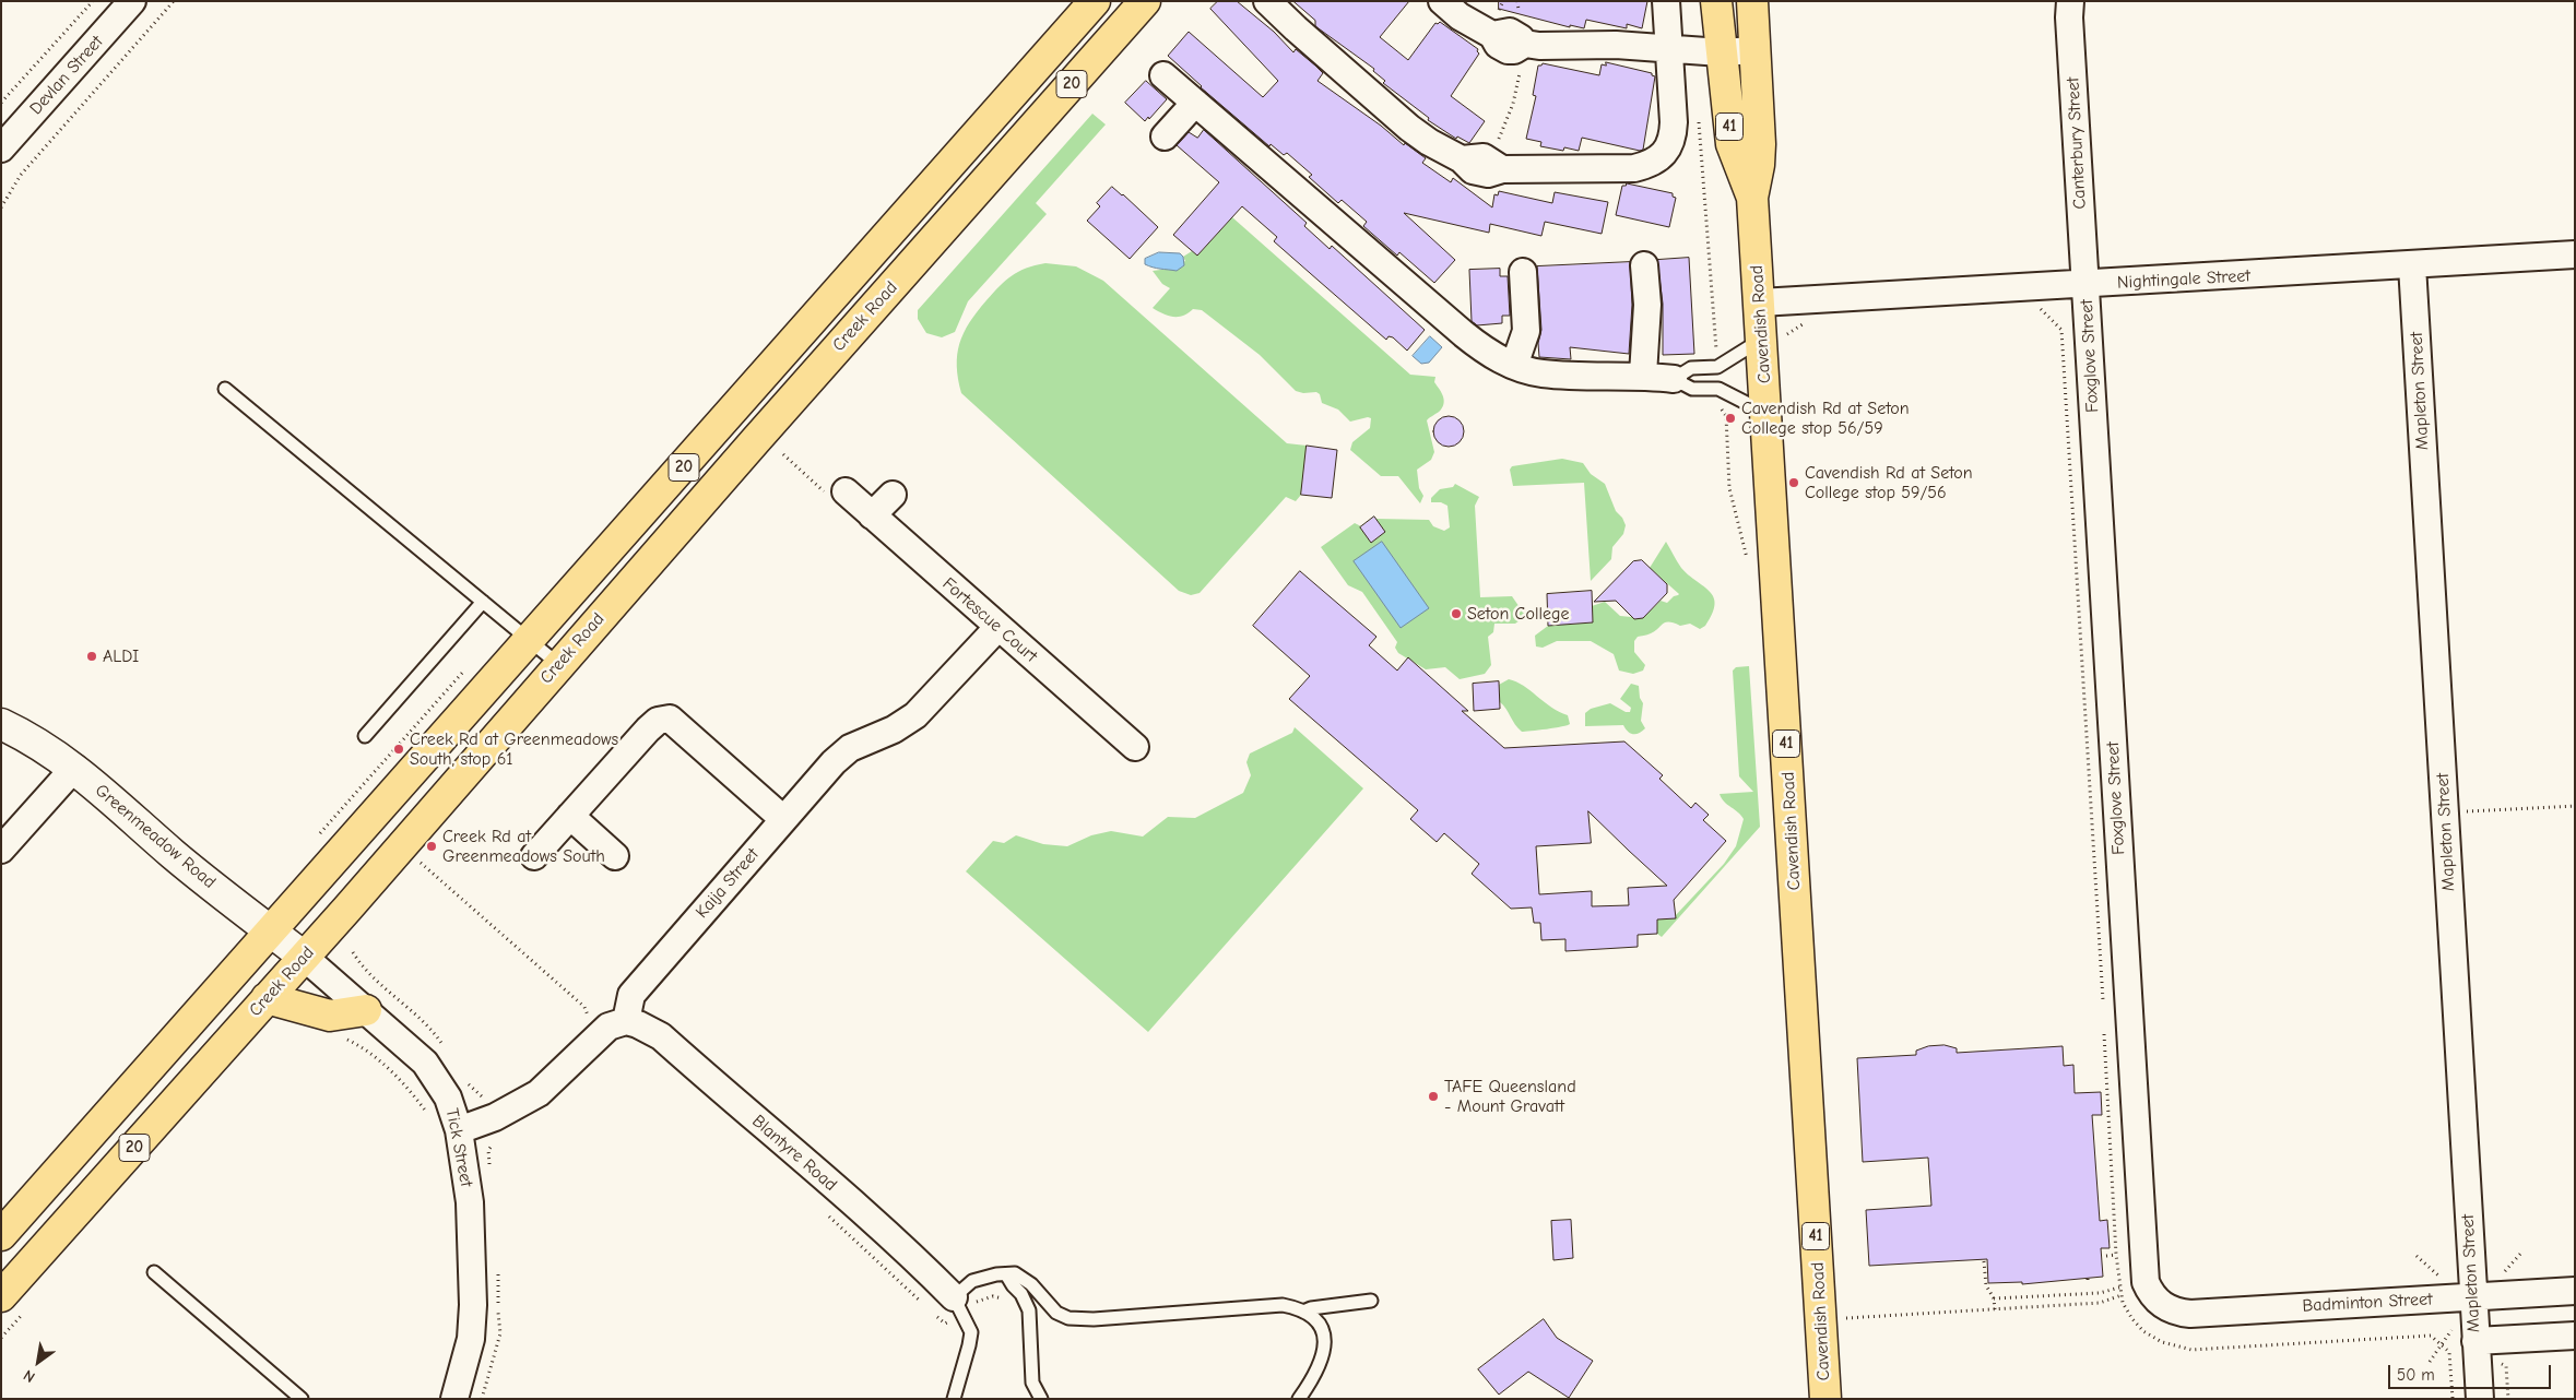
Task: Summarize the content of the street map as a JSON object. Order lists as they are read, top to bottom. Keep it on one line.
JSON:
{"streets":{"main road":["20","41","Creek Road","Cavendish Road"],"street":["Devlan Street","Canterbury Street","Nightingale Street","Foxglove Street","Mapleton Street","Fortescue Court","Greenmeadow Road","Kaija Street","Tick Street","Blantyre Road","Badminton Street"]},"crossings":[["Canterbury Street","Nightingale Street"],["Canterbury Street","Foxglove Street"],["Nightingale Street","Cavendish Road"],["Nightingale Street","Foxglove Street"],["Nightingale Street","Mapleton Street"],["Creek Road","Greenmeadow Road"],["Creek Road","Tick Street"],["Foxglove Street","Badminton Street"],["Mapleton Street","Badminton Street"],["Fortescue Court","Kaija Street"],["Greenmeadow Road","Tick Street"],["Kaija Street","Blantyre Road"]],"places":["Cavendish Rd at Seton College stop 56/59","Cavendish Rd at Seton College stop 59/56","Seton College","ALDI","Creek Rd at Greenmeadows South, stop 61","Creek Rd at Greenmeadows South","TAFE Queensland - Mount Gravatt"],"scale_bar":"50 m","north":"bottom left"}
